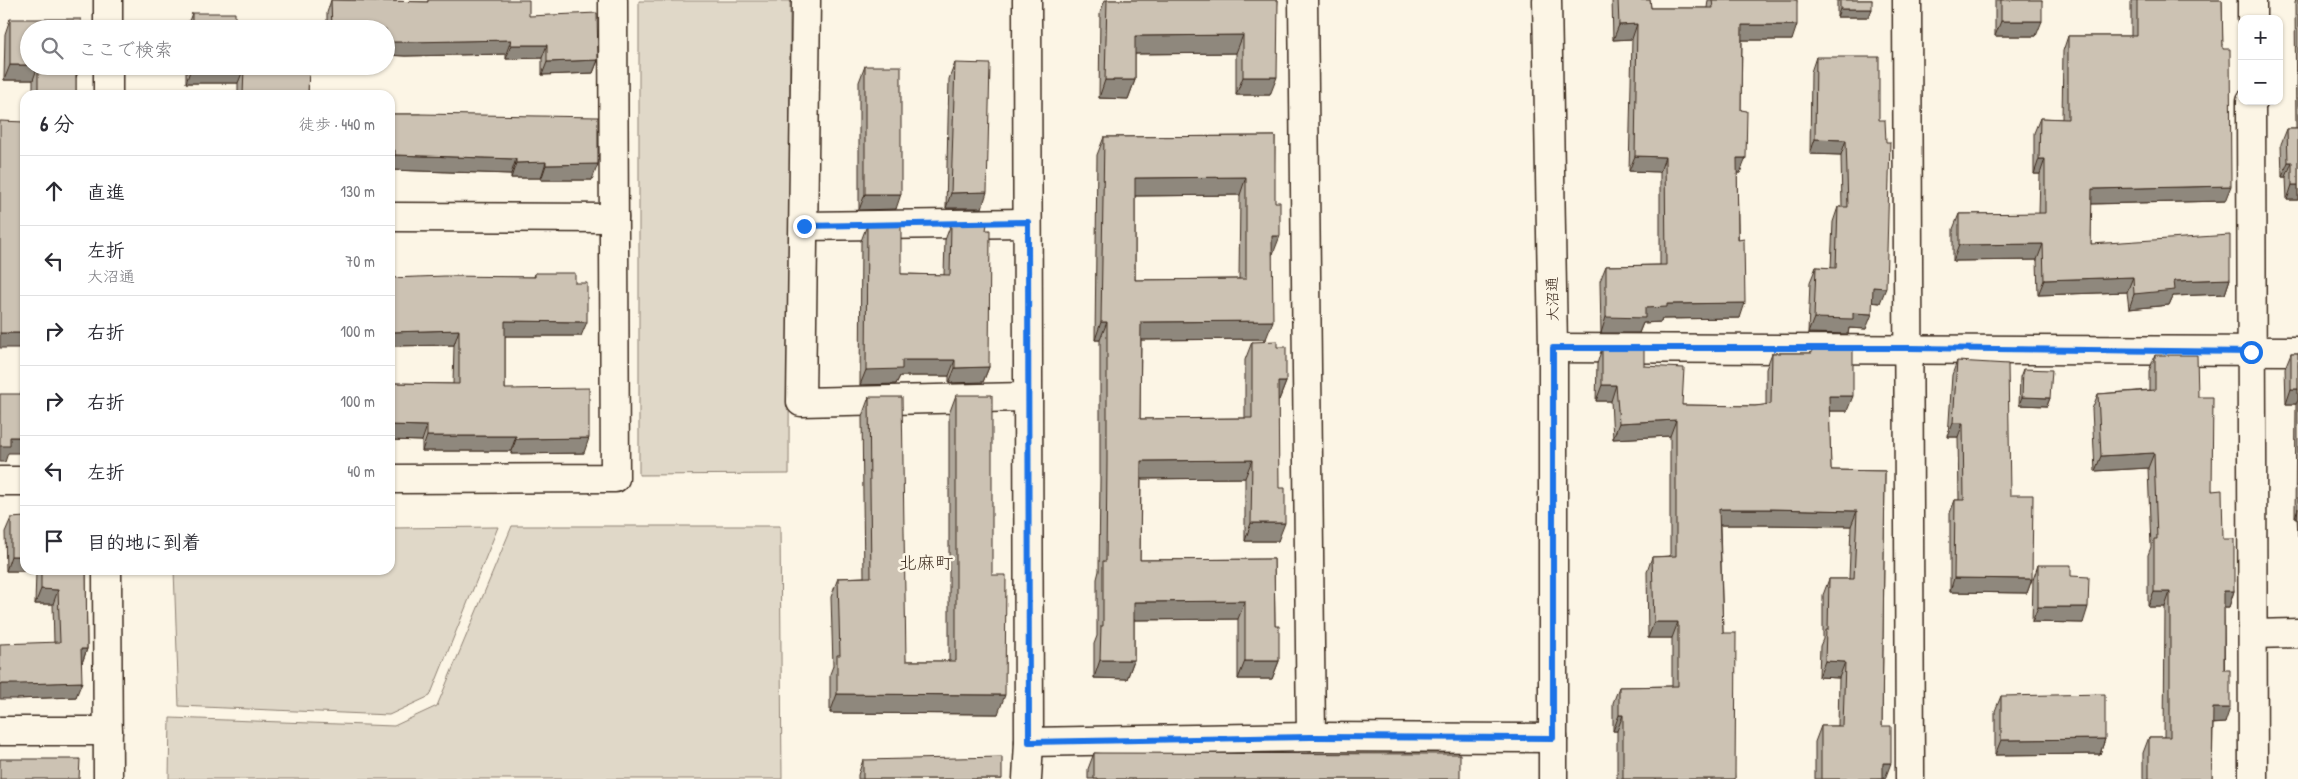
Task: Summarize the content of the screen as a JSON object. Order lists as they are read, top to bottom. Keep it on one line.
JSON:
{"streets":{"street":["大沼通"]},"districts":["北麻町"],"page":{"map_buttons":["+","−"],"search":"ここで検索","heading":["6 分","徒歩 · 440 m"],"list":[["直進","130 m"],["左折","大沼通","70 m"],["右折","100 m"],["右折","100 m"],["左折","40 m"],"目的地に到着"]}}
